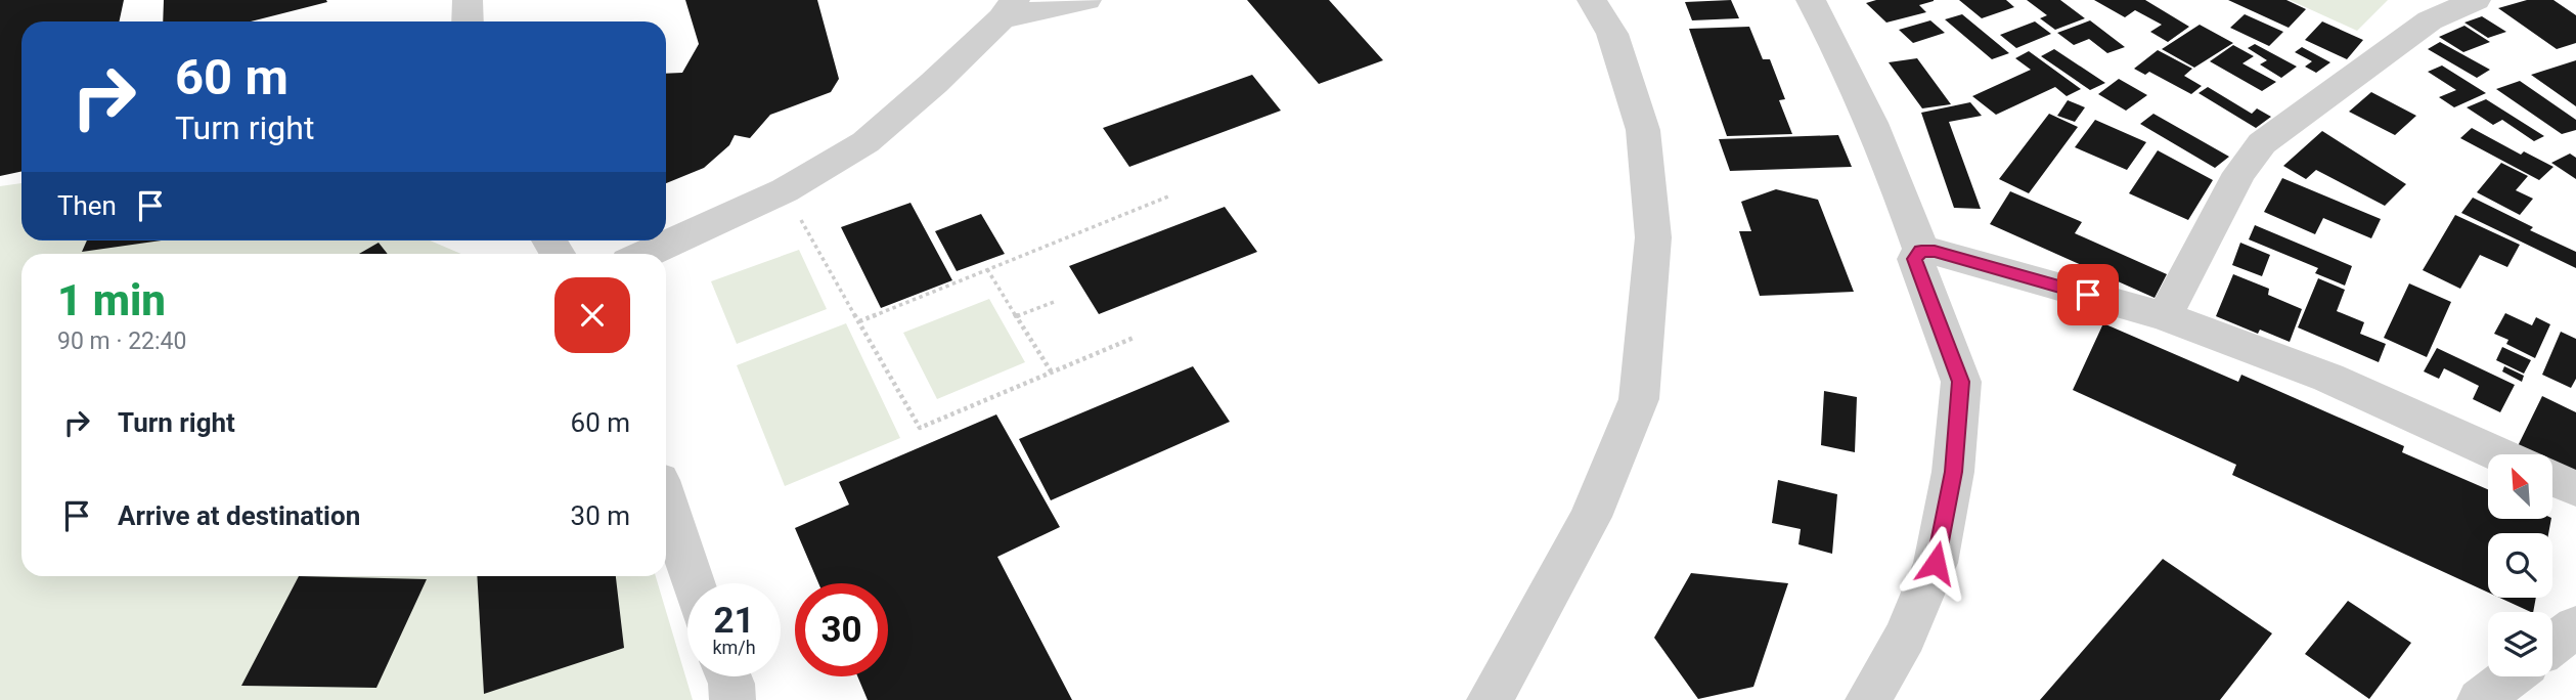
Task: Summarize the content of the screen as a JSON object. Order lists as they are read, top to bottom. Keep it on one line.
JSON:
{"north":"top left","page":{"turn":["60 m","Turn right"],"then":"Then","heading":["1 min","90 m · 22:40"],"list":[{"name":"Turn right","value":"60 m"},{"name":"Arrive at destination","value":"30 m"}],"speed":"21 km/h","limit":"30"}}
